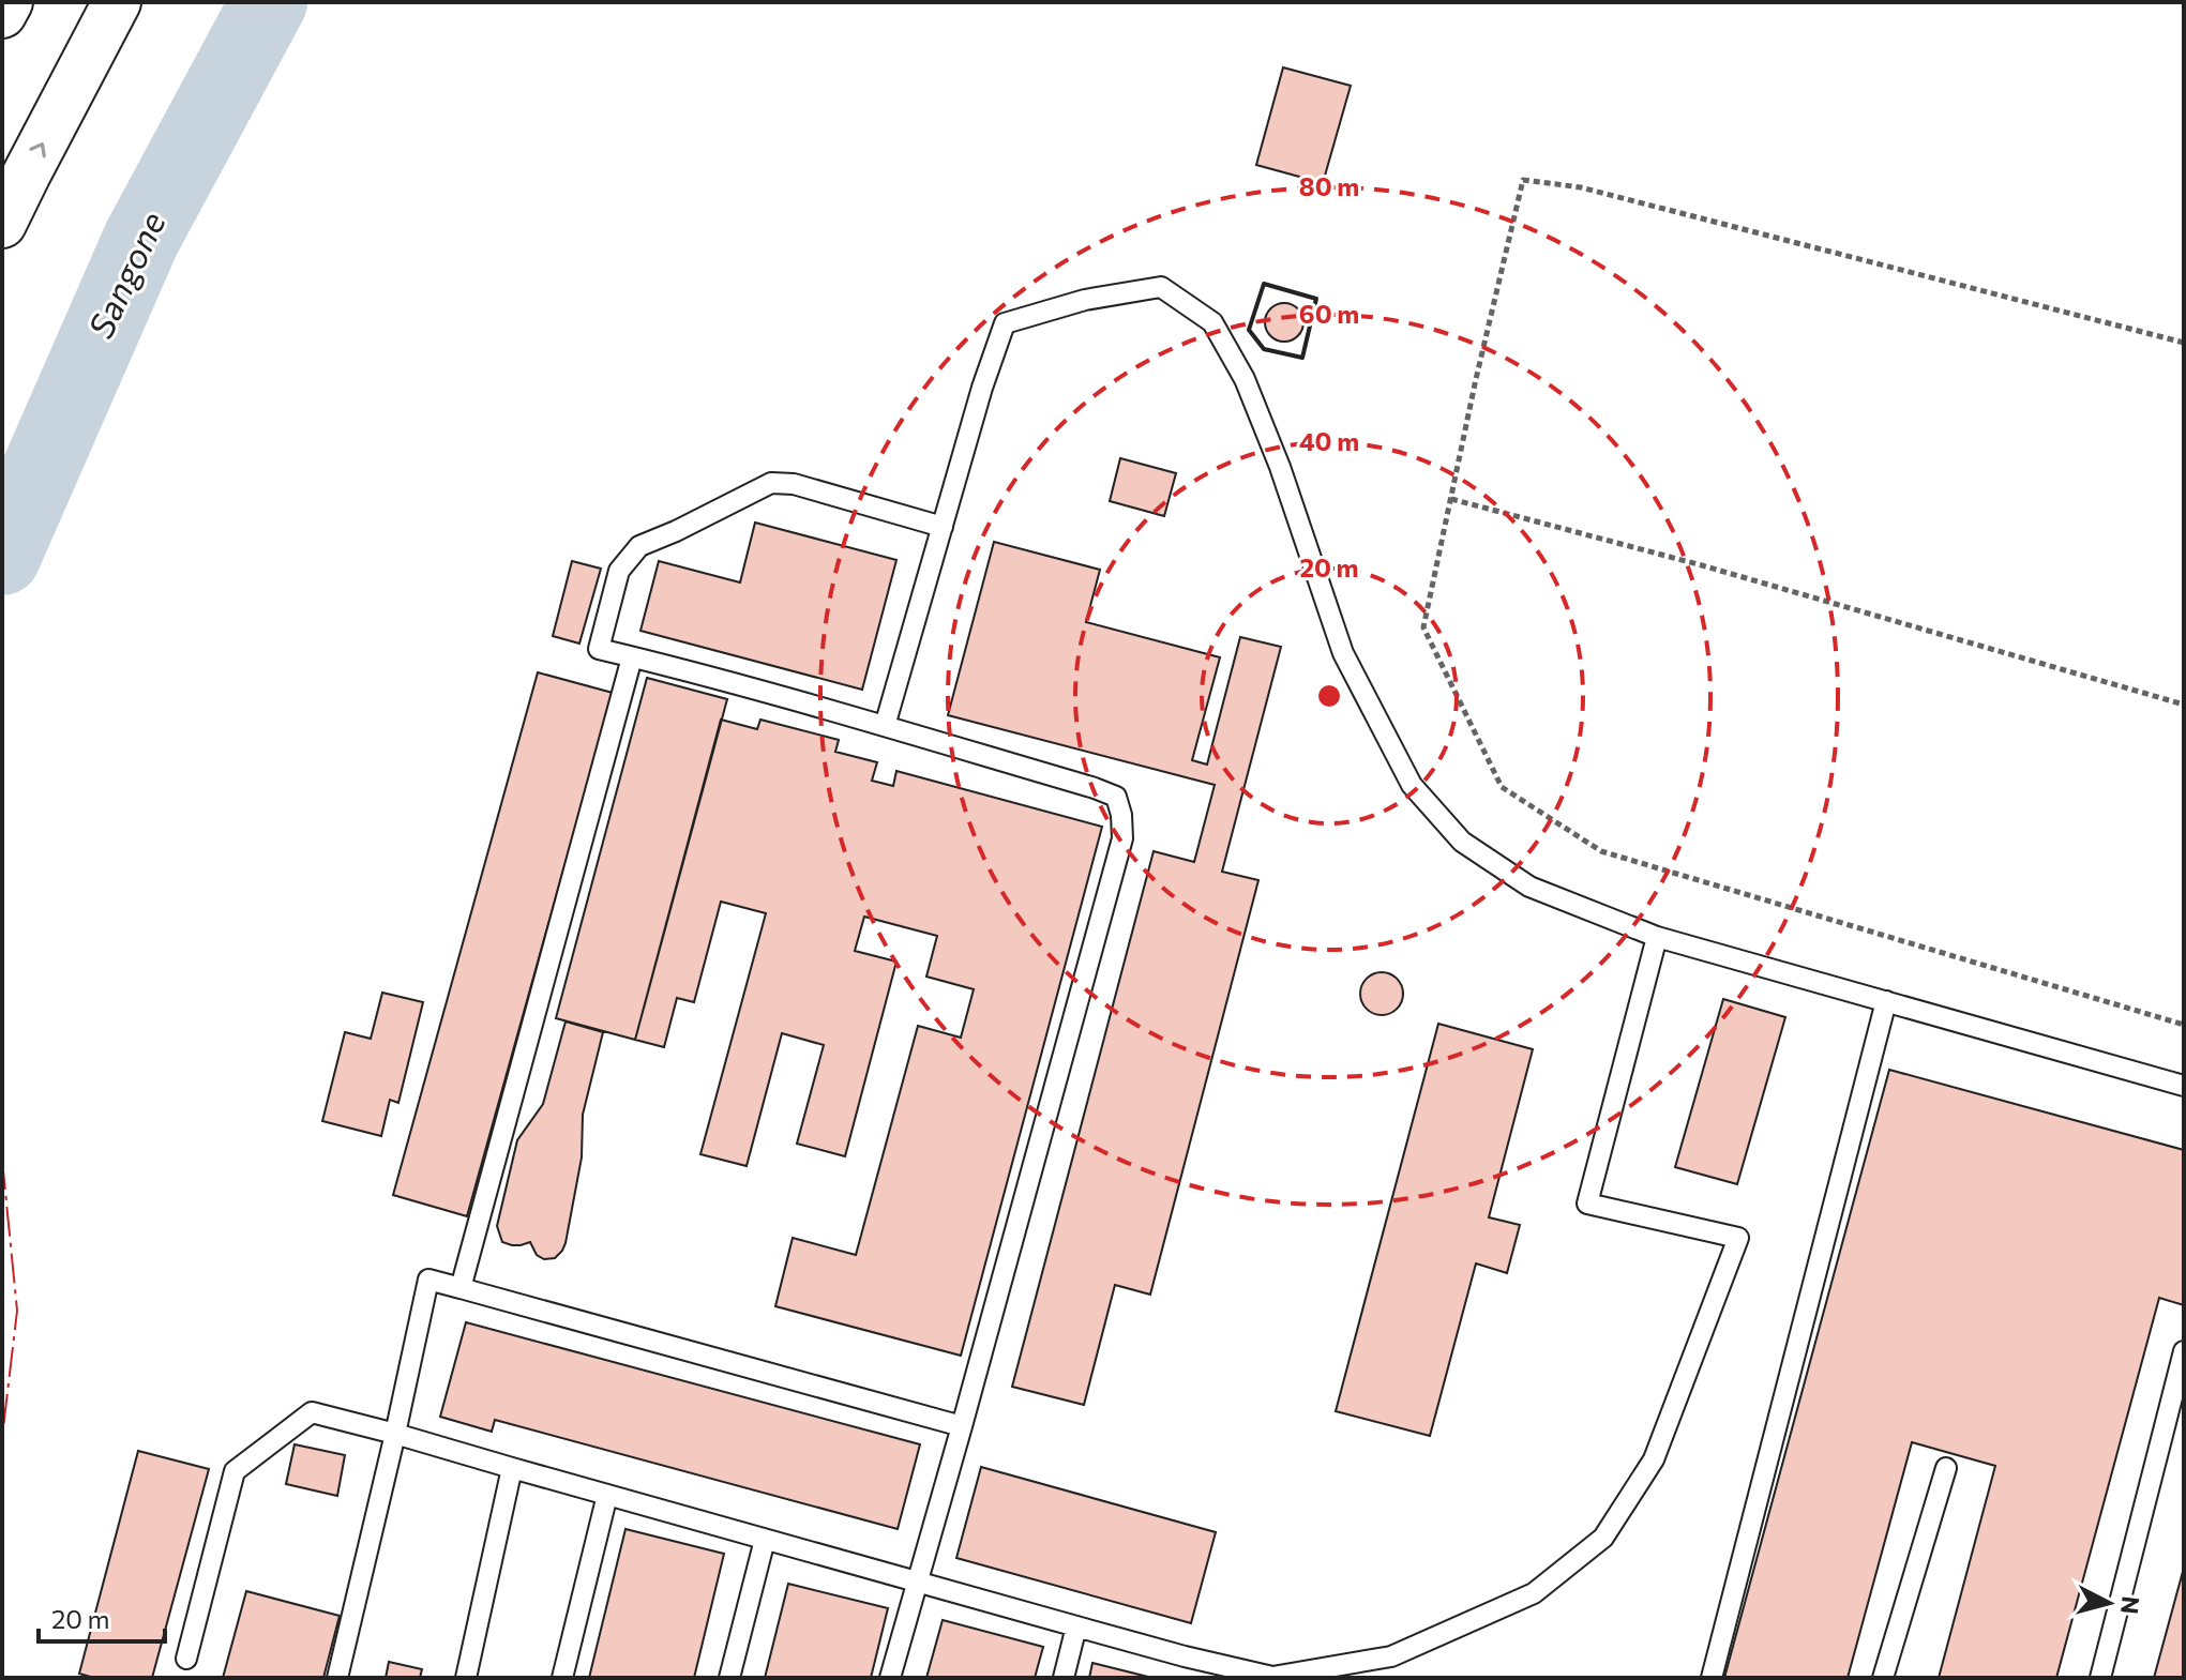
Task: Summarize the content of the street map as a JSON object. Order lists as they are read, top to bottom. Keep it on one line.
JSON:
{"water":["Sangone"],"scale_bar":"20 m","north":"right","rings":["80 m","60 m","40 m","20 m"]}
